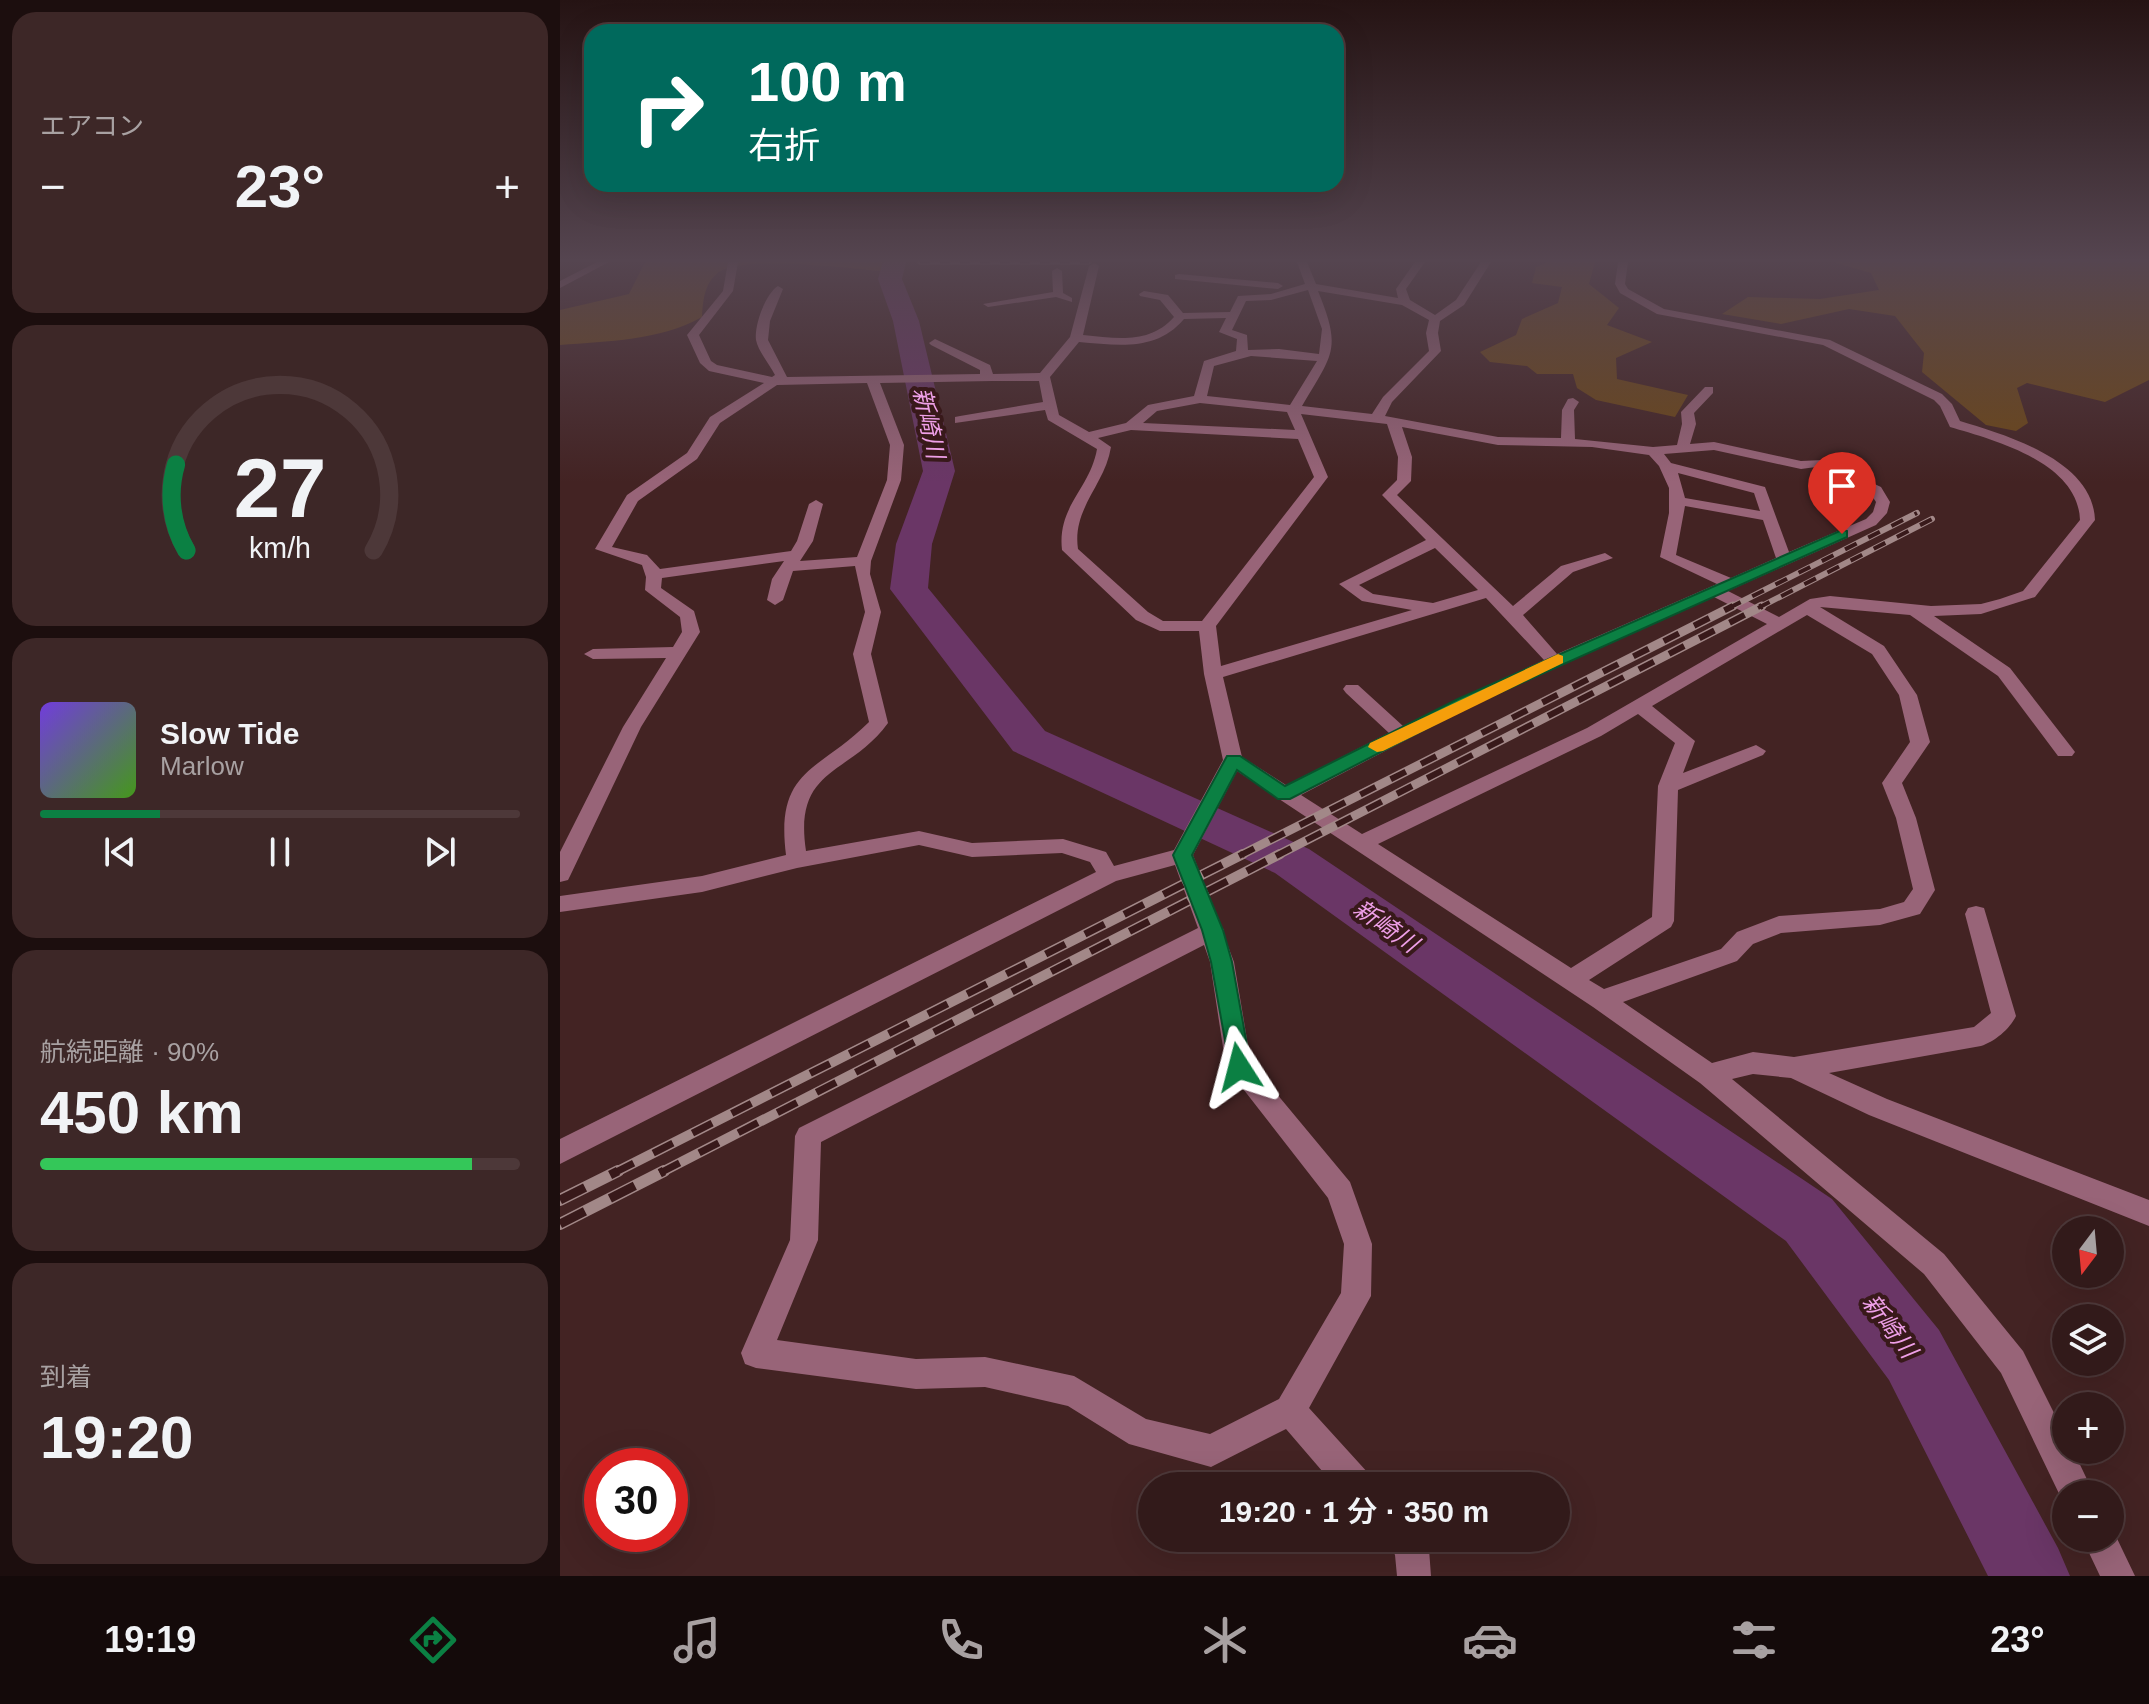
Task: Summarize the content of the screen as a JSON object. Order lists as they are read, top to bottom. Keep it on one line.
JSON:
{"water":["新崎川"],"north":"bottom","page":{"tile":["エアコン",["航続距離 · 90%","450 km"],["到着","19:20"]],"turn":["100 m","右折"],"heat":["−","23°","+"],"song":["Slow Tide","Marlow"],"map_buttons":["+","−"],"limit":"30","trip":"19:20 · 1 分 · 350 m","tabs":["19:19","23°"],"gauge":["27","km/h"]}}
